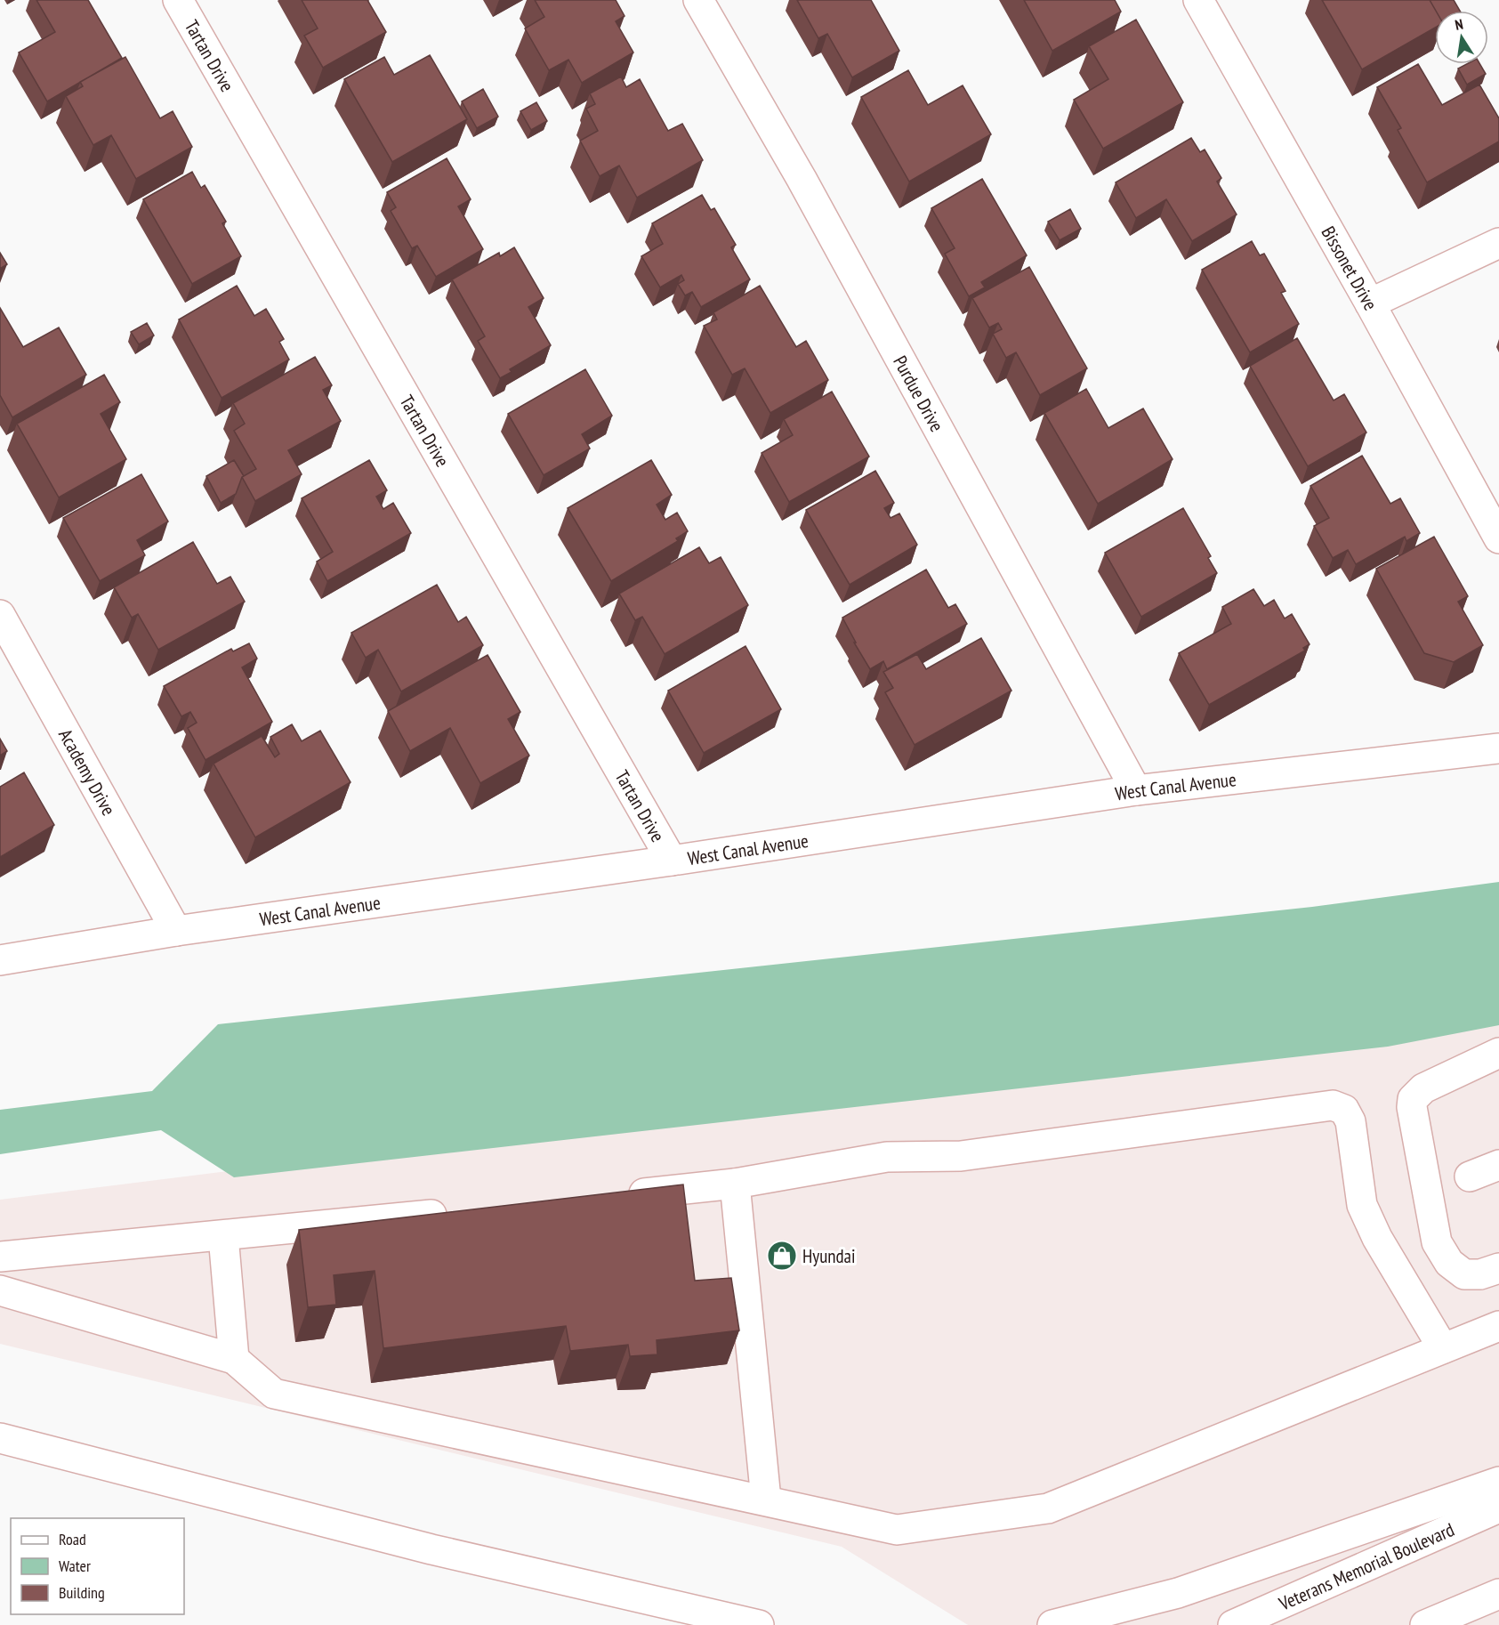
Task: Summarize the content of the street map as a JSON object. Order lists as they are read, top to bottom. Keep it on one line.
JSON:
{"streets":{"main road":["Tartan Drive","Bissonet Drive","Purdue Drive","Academy Drive","West Canal Avenue","Veterans Memorial Boulevard"]},"crossings":[["Tartan Drive","West Canal Avenue"],["Purdue Drive","West Canal Avenue"],["Academy Drive","West Canal Avenue"]],"places":{"shop":["Hyundai"]},"legend":["Road","Water","Building"],"north":"top"}
